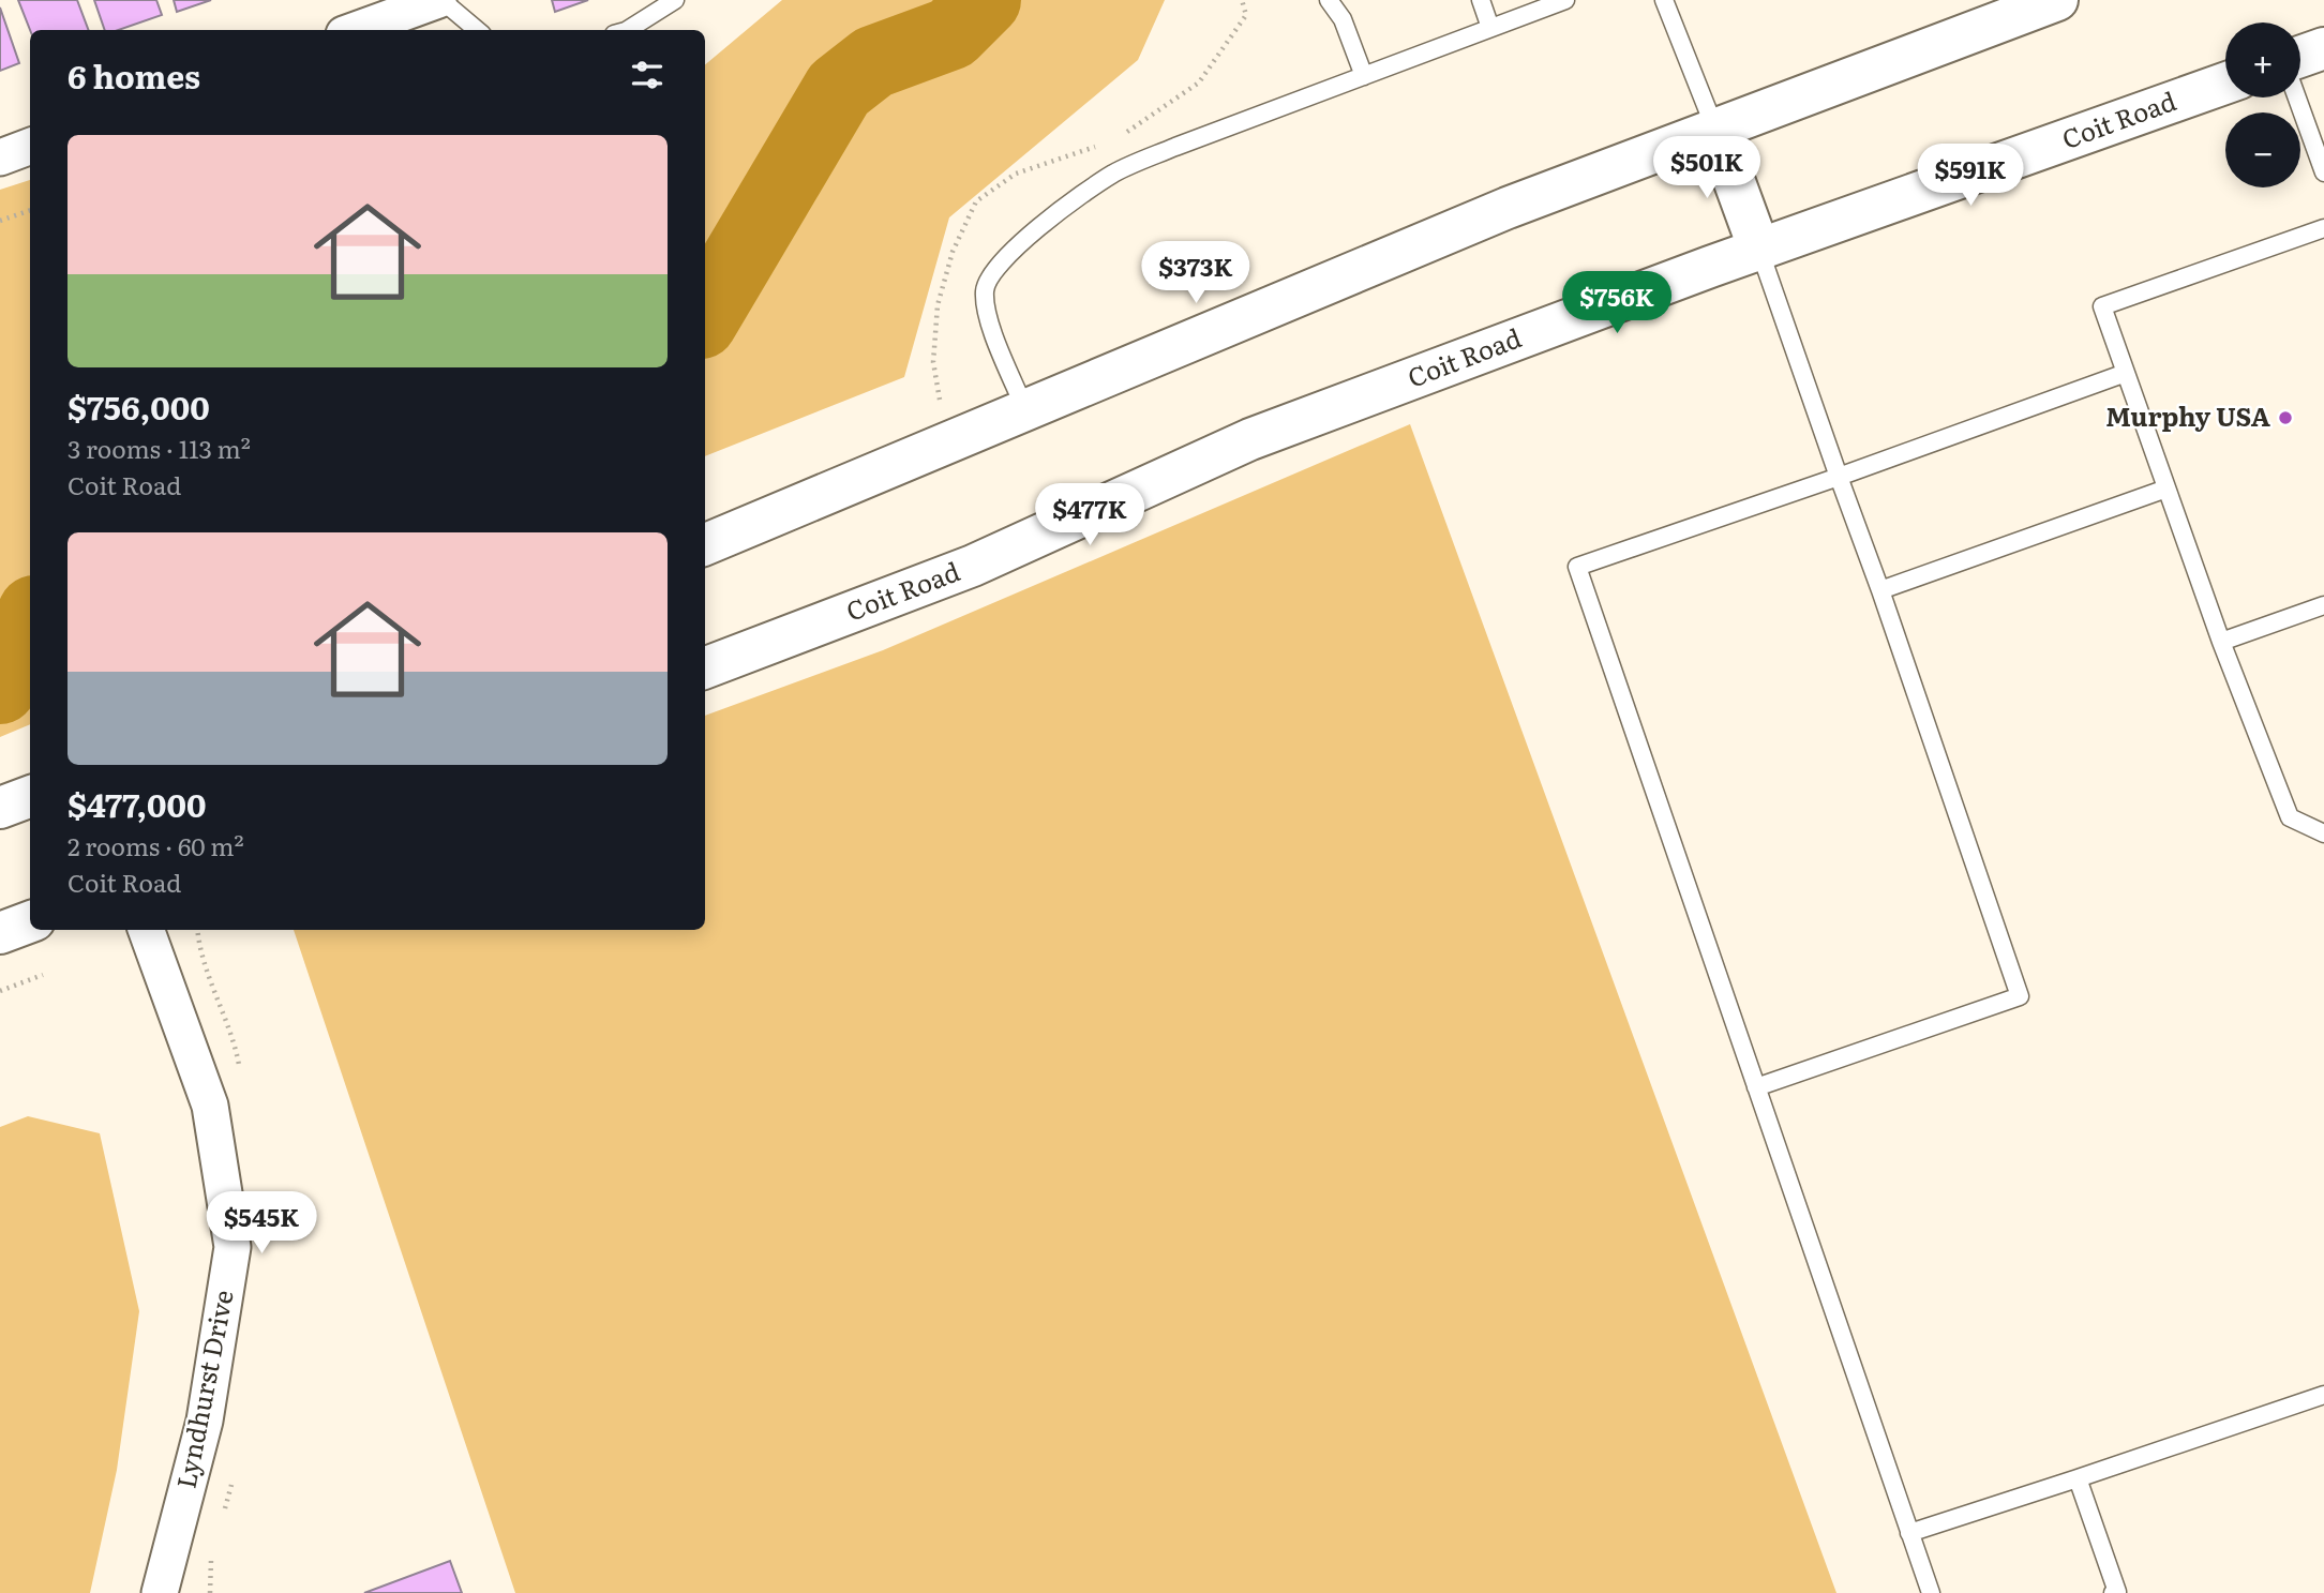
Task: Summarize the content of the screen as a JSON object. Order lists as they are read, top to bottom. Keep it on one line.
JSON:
{"streets":{"main road":["Coit Road"],"street":["Lyndhurst Drive"]},"places":["Murphy USA"],"page":{"map_buttons":["+","−"],"heading":"6 homes","list":[{"name":"$756,000","note":"3 rooms · 113 m² · Coit Road"},{"name":"$477,000","note":"2 rooms · 60 m² · Coit Road"}],"price":["$501K","$591K","$373K","$756K","$477K","$545K"]}}
